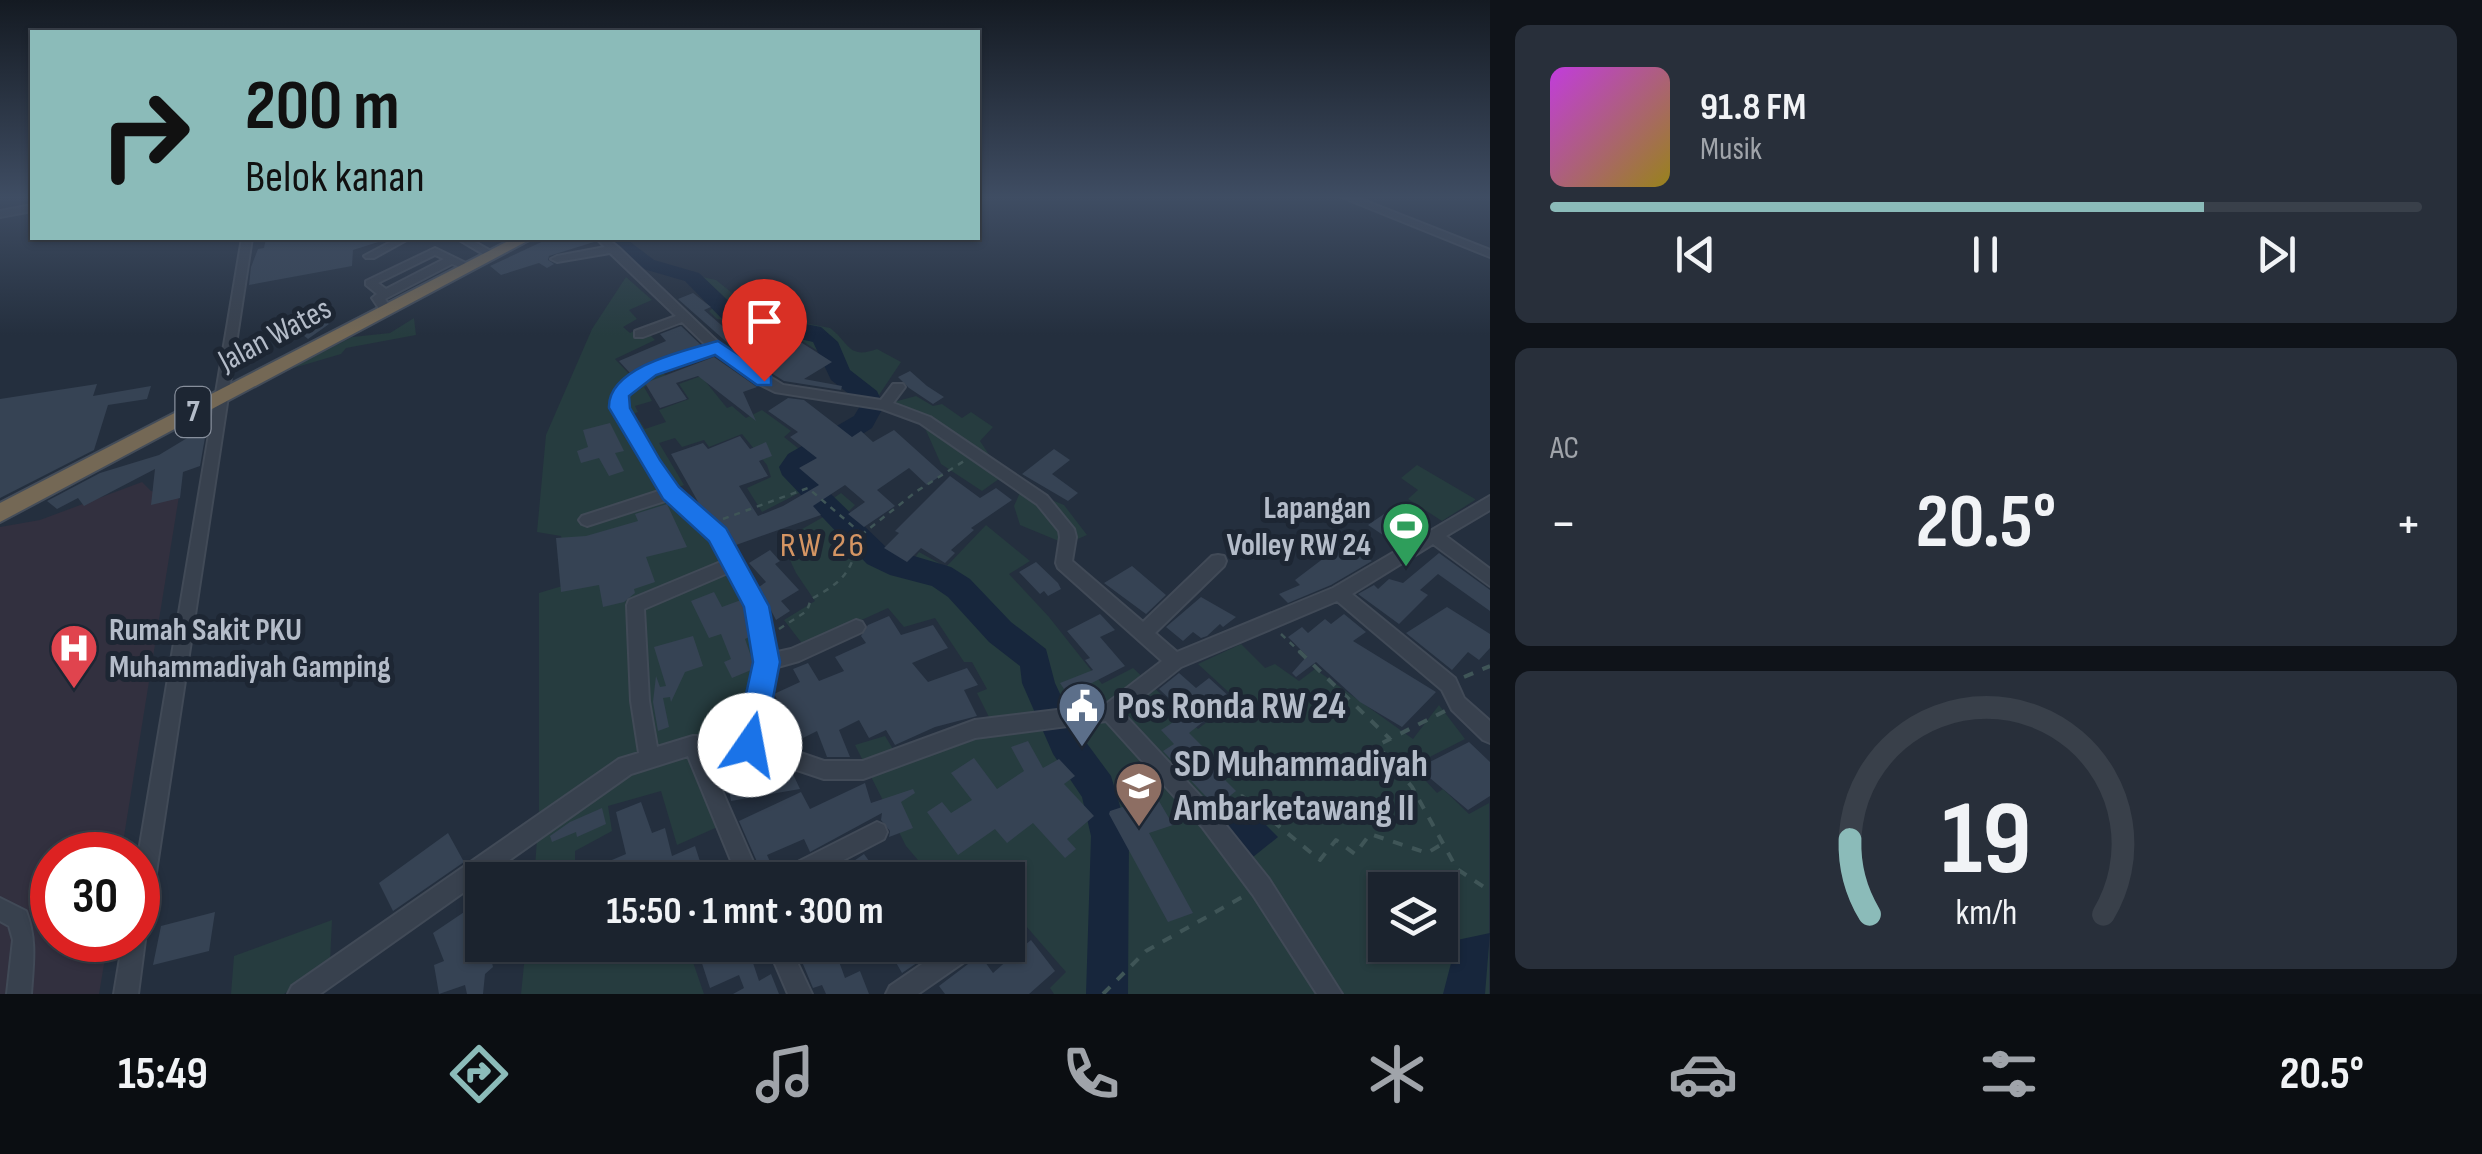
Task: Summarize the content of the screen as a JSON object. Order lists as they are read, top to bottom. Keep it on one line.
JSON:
{"streets":{"highway":["Jalan Wates","7"]},"districts":["RW 26"],"places":{"sports":["Lapangan Volley RW 24"],"hospital":["Rumah Sakit PKU Muhammadiyah Gamping"],"public building":["Pos Ronda RW 24"],"school or university":["SD Muhammadiyah Ambarketawang II"]},"page":{"turn":["200 m","Belok kanan"],"song":["91.8 FM","Musik"],"tile":"AC","heat":["−","20.5°","+"],"limit":"30","trip":"15:50 · 1 mnt · 300 m","tabs":["15:49","20.5°"],"gauge":["19","km/h"]}}
